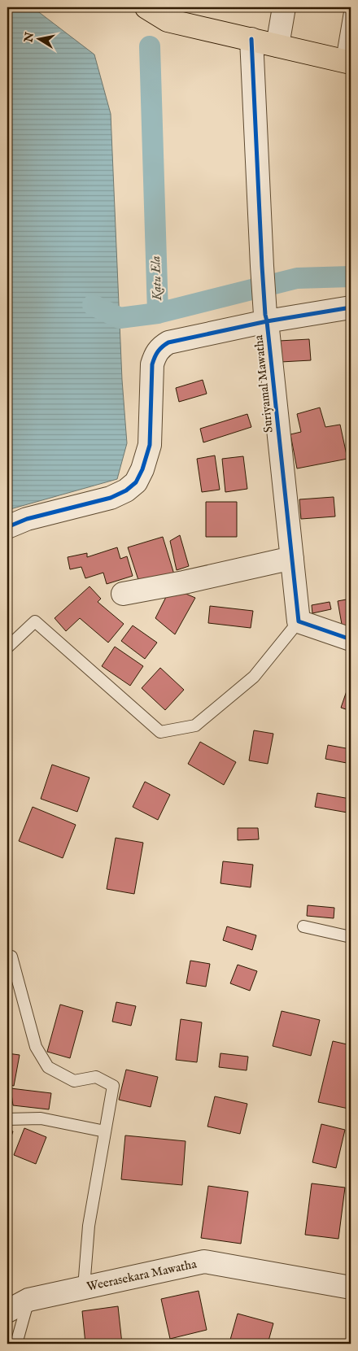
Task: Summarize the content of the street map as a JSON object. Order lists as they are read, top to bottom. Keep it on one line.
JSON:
{"streets":{"street":["Suriyamal Mawatha","Weerasekara Mawatha"]},"water":["Katu Ela"],"north":"left"}
